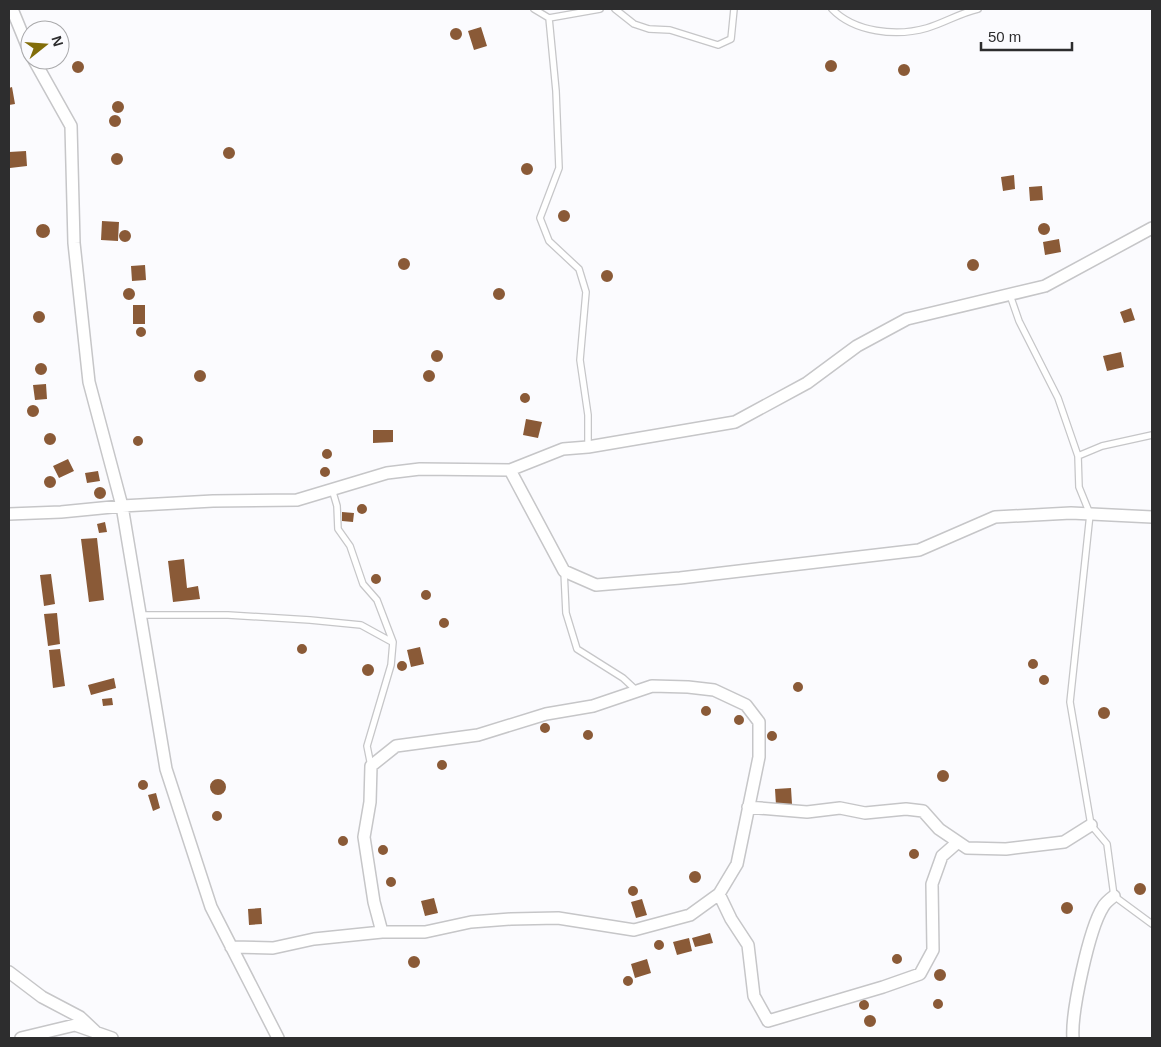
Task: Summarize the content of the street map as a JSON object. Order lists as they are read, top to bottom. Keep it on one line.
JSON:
{"scale_bar":"50 m","north":"right"}
